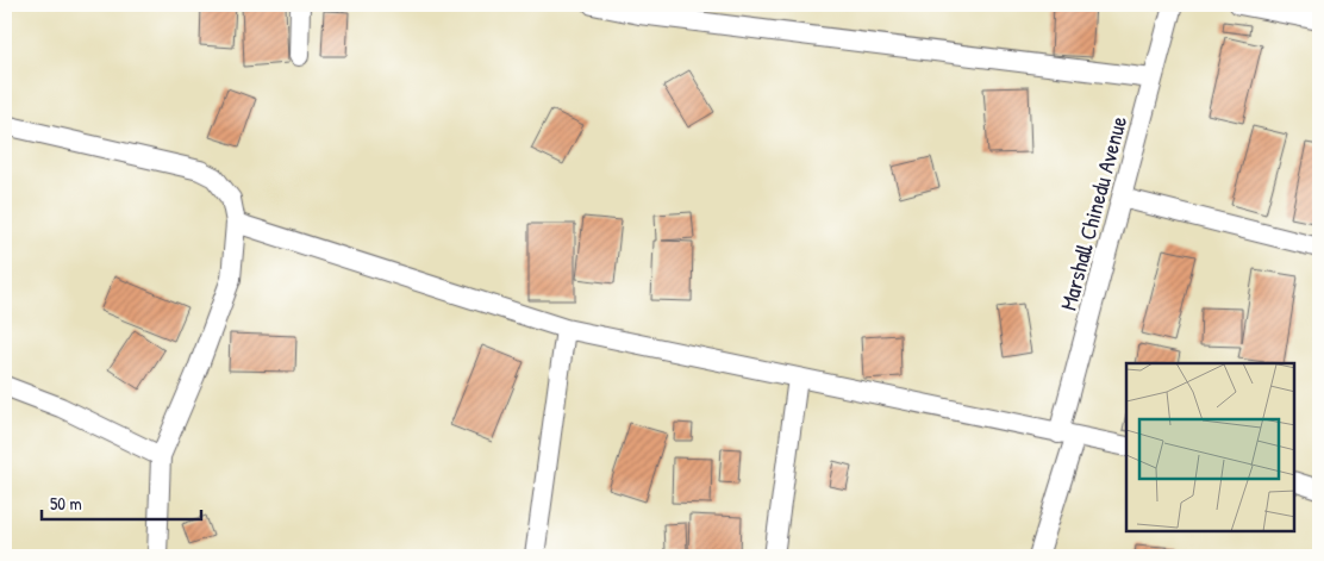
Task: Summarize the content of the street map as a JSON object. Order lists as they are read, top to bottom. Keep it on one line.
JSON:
{"streets":{"street":["Marshall Chinedu Avenue"]},"scale_bar":"50 m"}
